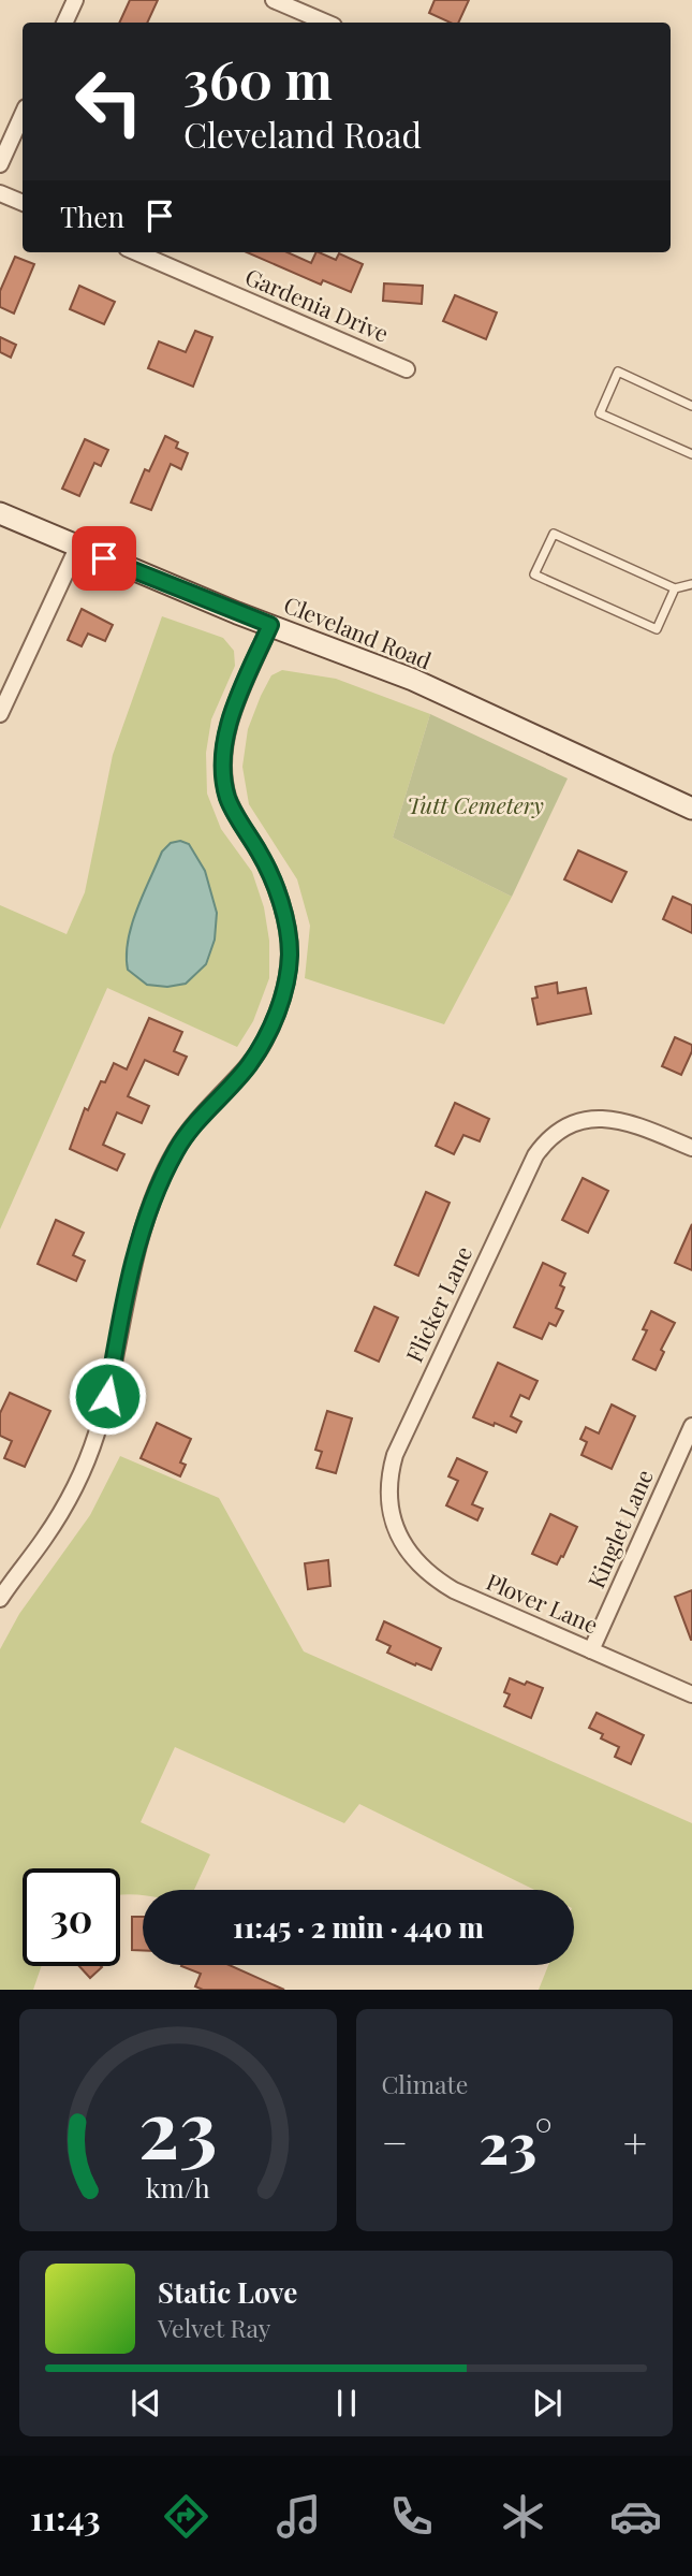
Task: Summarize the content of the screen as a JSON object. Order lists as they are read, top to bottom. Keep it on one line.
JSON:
{"streets":{"main road":["Cleveland Road"],"street":["Gardenia Drive","Flicker Lane","Kinglet Lane","Plover Lane"]},"crossings":[["Flicker Lane","Plover Lane"],["Kinglet Lane","Plover Lane"]],"parks":["Tutt Cemetery"],"page":{"turn":["360 m","Cleveland Road"],"then":"Then","limit":"30","trip":"11:45 · 2 min · 440 m","tile":"Climate","heat":["−","23°","+"],"song":["Static Love","Velvet Ray"],"tabs":"11:43","gauge":["23","km/h"]}}
